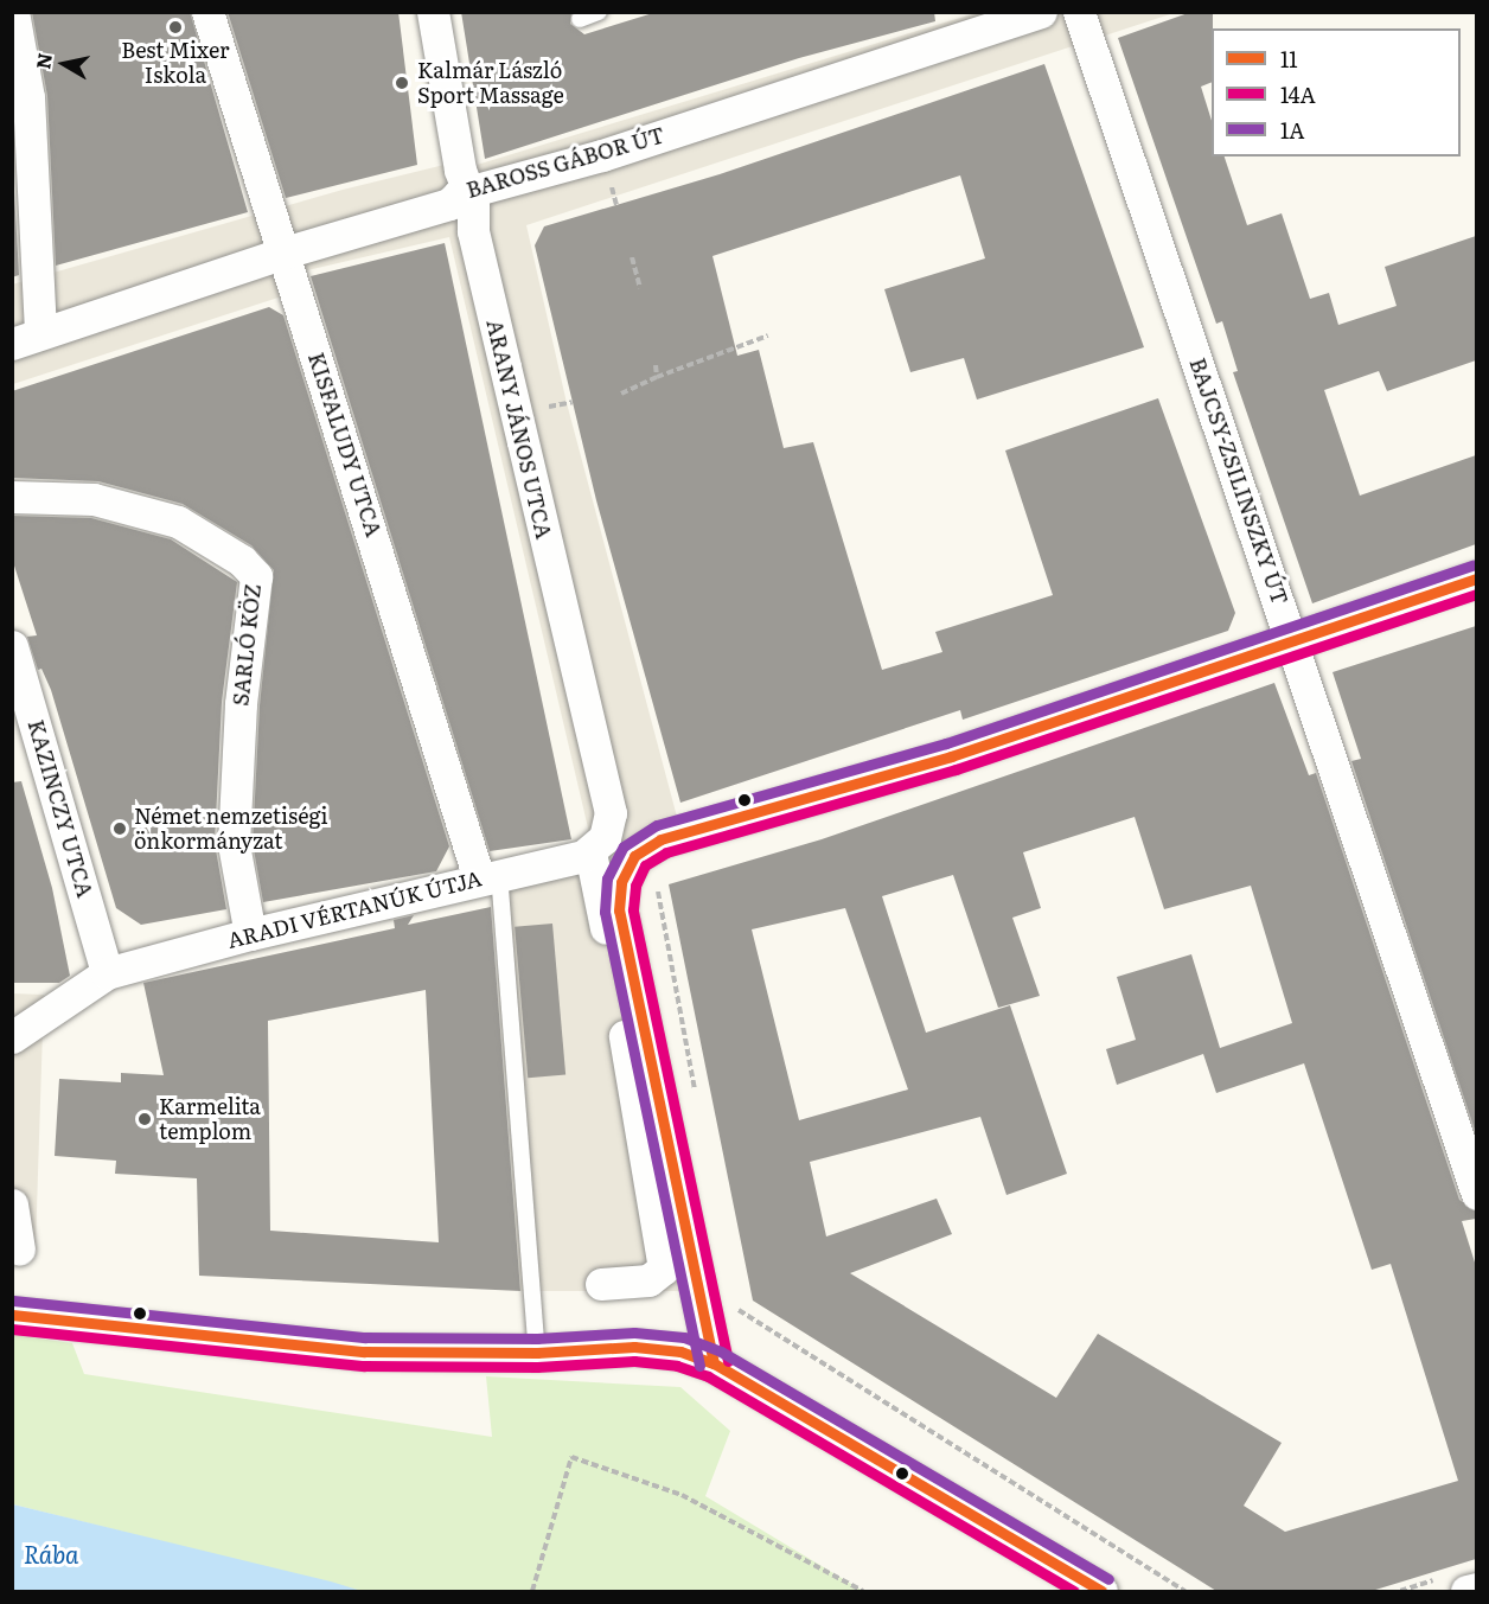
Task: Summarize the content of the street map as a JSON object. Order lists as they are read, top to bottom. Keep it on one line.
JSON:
{"streets":{"street":["BAROSS GÁBOR ÚT","ARANY JÁNOS UTCA","KISFALUDY UTCA","BAJCSY-ZSILINSZKY ÚT","SARLÓ KÖZ","KAZINCZY UTCA","ARADI VÉRTANÚK ÚTJA"]},"crossings":[["BAROSS GÁBOR ÚT","ARANY JÁNOS UTCA"],["BAROSS GÁBOR ÚT","KISFALUDY UTCA"],["ARANY JÁNOS UTCA","ARADI VÉRTANÚK ÚTJA"],["KISFALUDY UTCA","ARADI VÉRTANÚK ÚTJA"],["SARLÓ KÖZ","ARADI VÉRTANÚK ÚTJA"],["KAZINCZY UTCA","ARADI VÉRTANÚK ÚTJA"]],"water":["Rába"],"places":["Best Mixer Iskola","Kalmár László Sport Massage","Német nemzetiségi önkormányzat","Karmelita templom"],"lines":["transit line 1A","transit line 11","transit line 14A"],"legend":["11","14A","1A"],"north":"left"}
